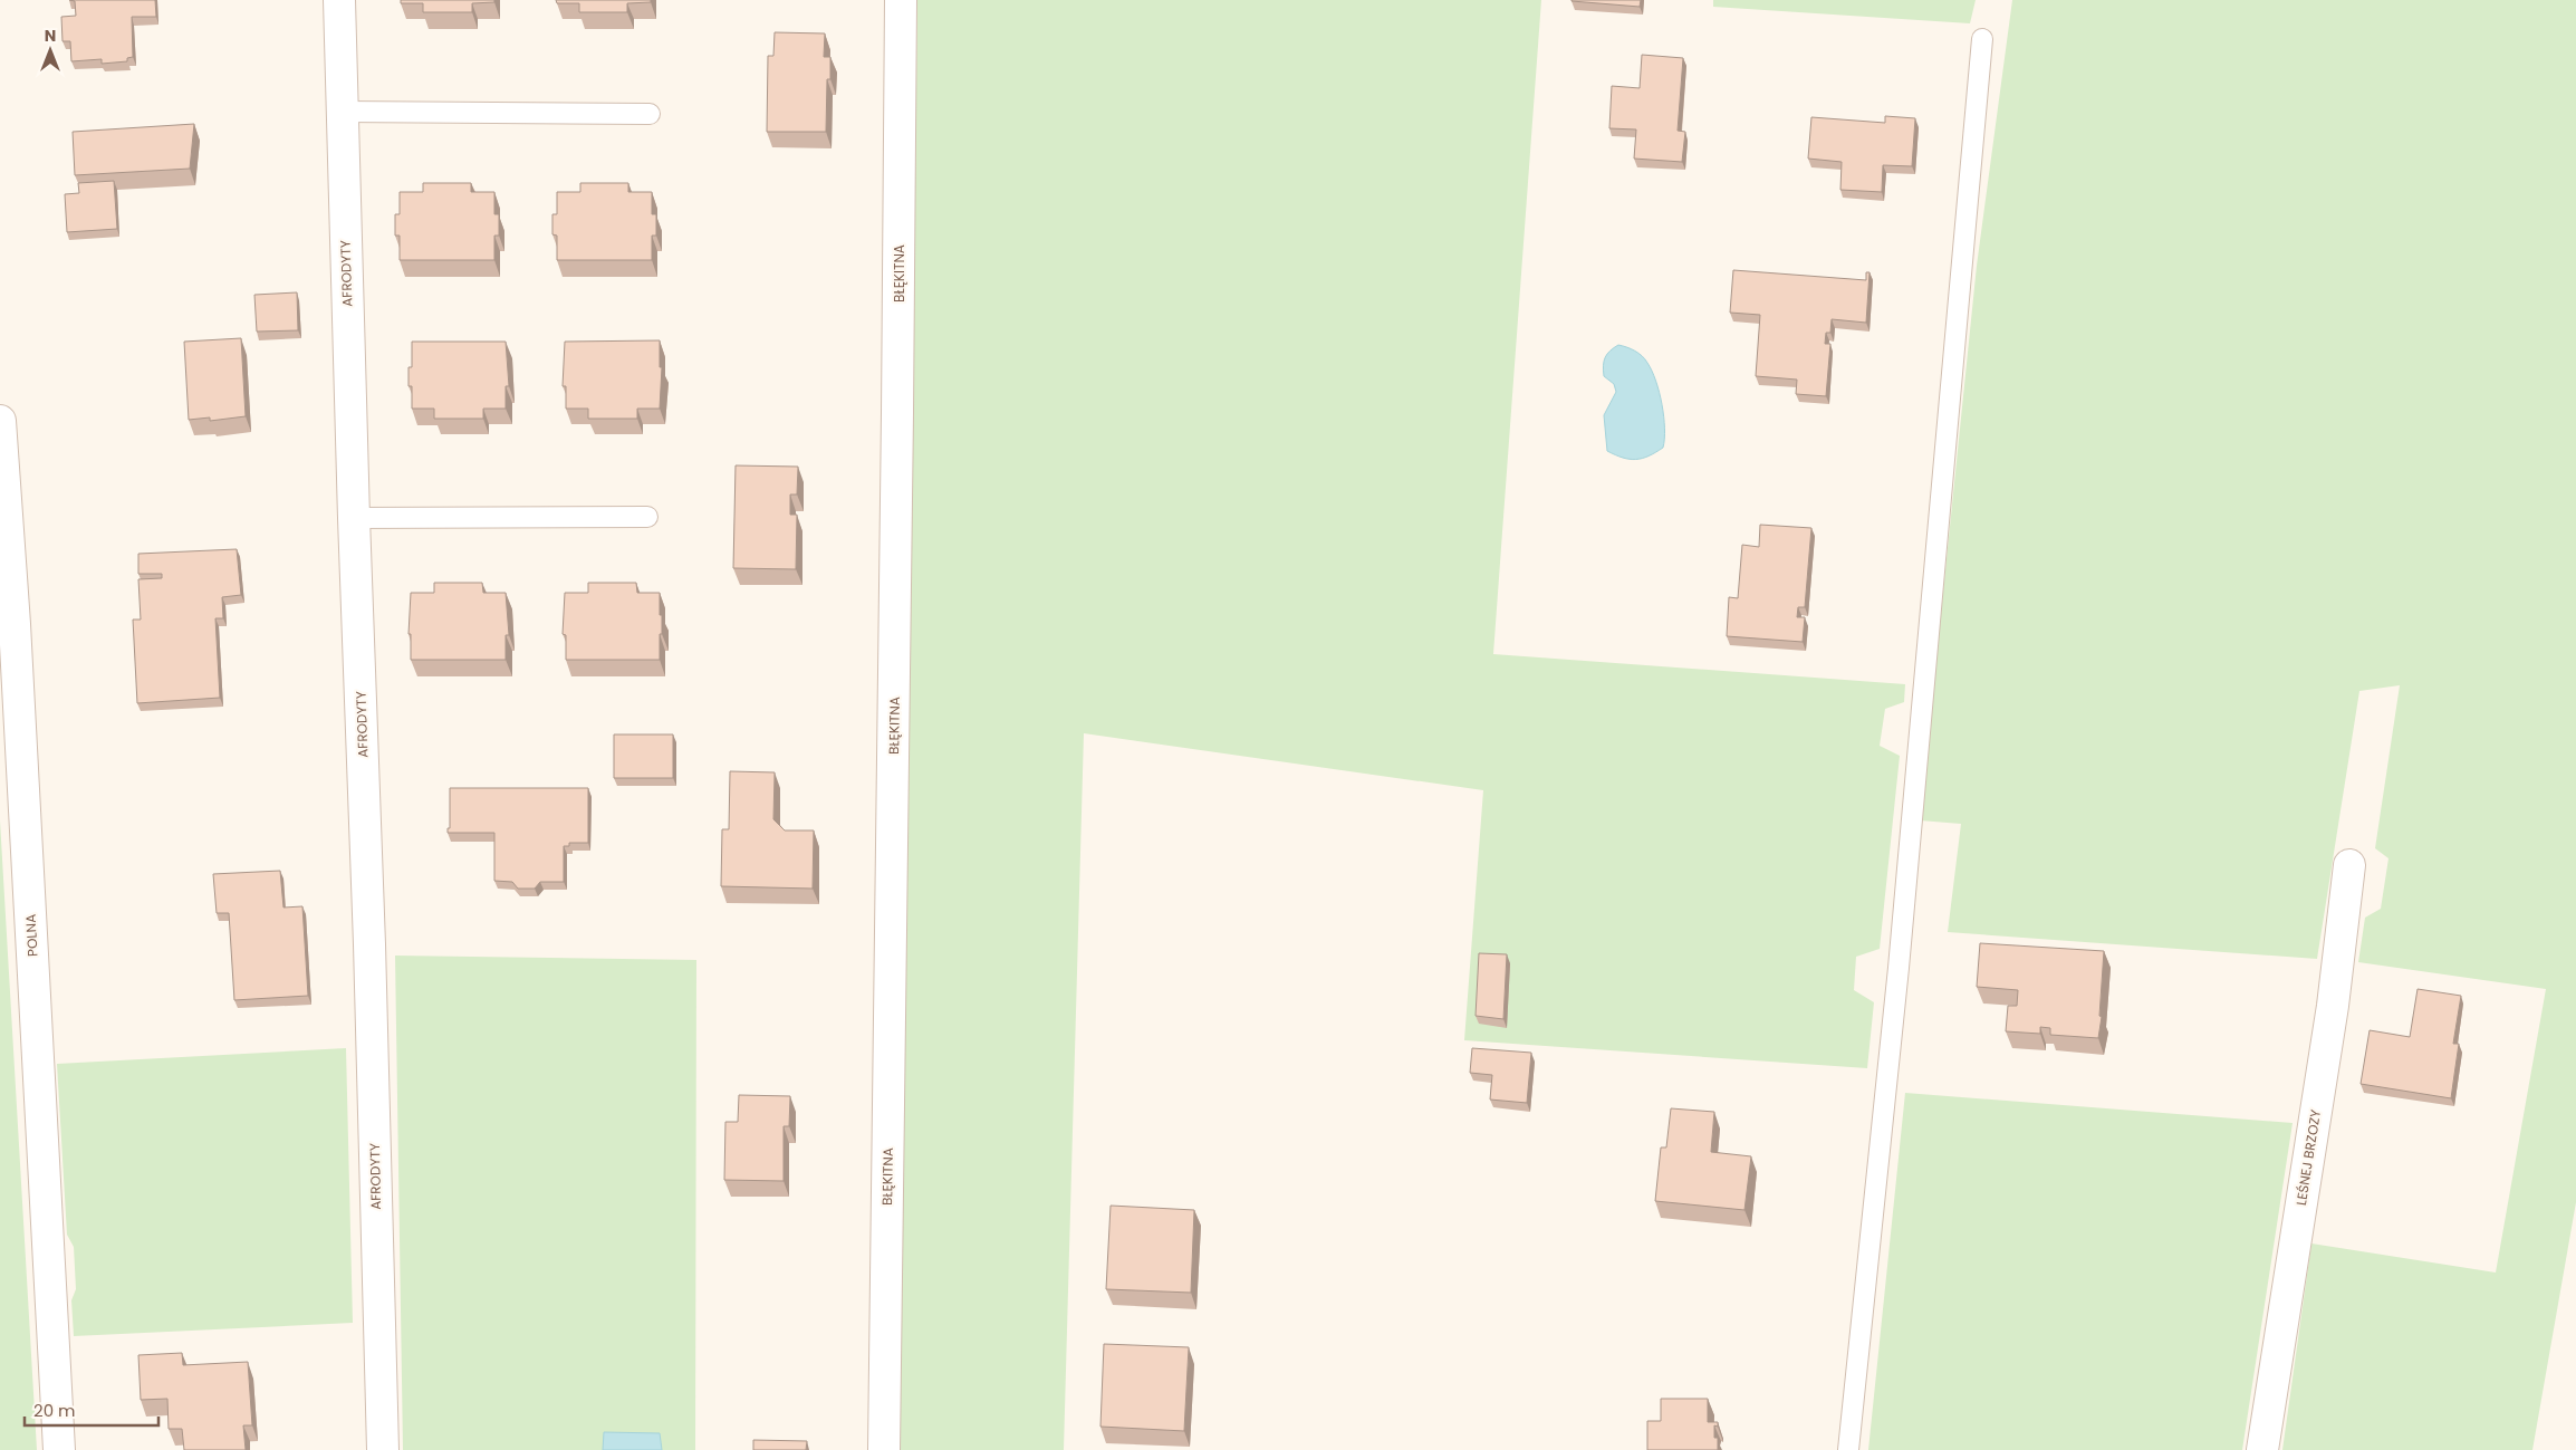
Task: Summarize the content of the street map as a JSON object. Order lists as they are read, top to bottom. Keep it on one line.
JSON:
{"streets":{"street":["AFRODYTY","BŁĘKITNA","POLNA","LEŚNEJ BRZOZY"]},"scale_bar":"20 m","north":"top"}
